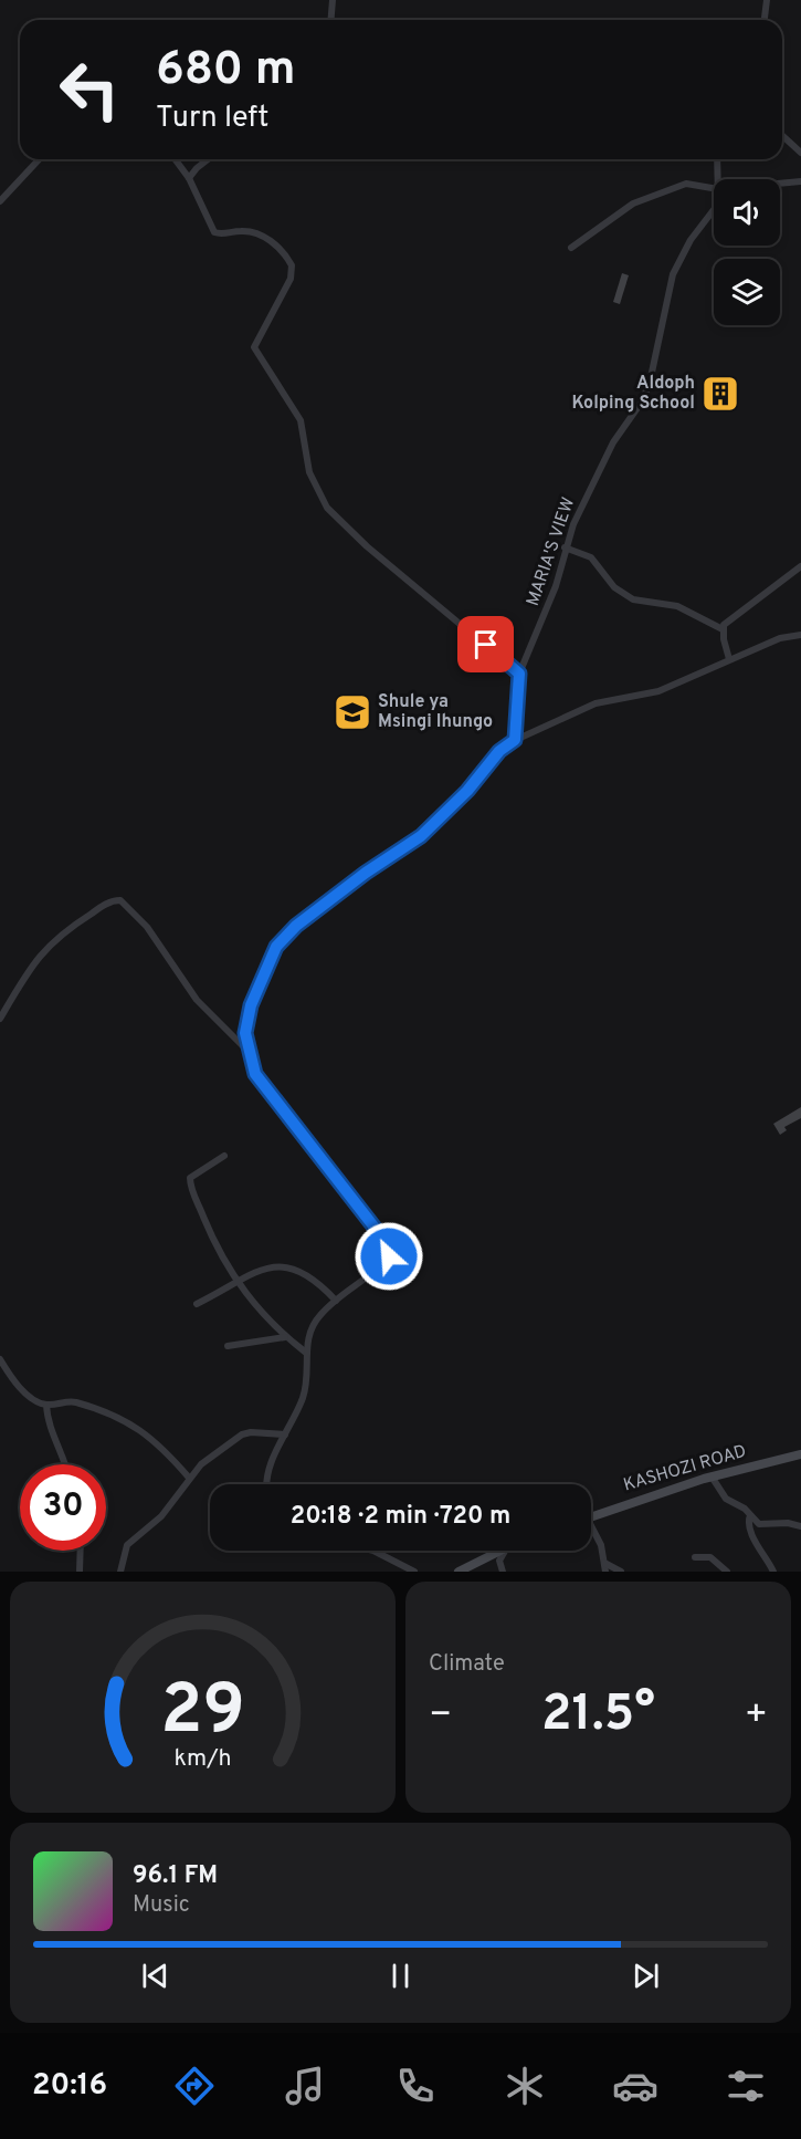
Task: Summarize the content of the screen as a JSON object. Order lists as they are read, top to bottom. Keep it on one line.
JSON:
{"streets":{"main road":["KASHOZI ROAD"],"street":["MARIA'S VIEW"]},"places":{"building":["Aldoph Kolping School"],"school or university":["Shule ya Msingi Ihungo"]},"page":{"turn":["680 m","Turn left"],"limit":"30","trip":"20:18 · 2 min · 720 m","tile":"Climate","heat":["−","21.5°","+"],"song":["96.1 FM","Music"],"tabs":"20:16","gauge":["29","km/h"]}}
